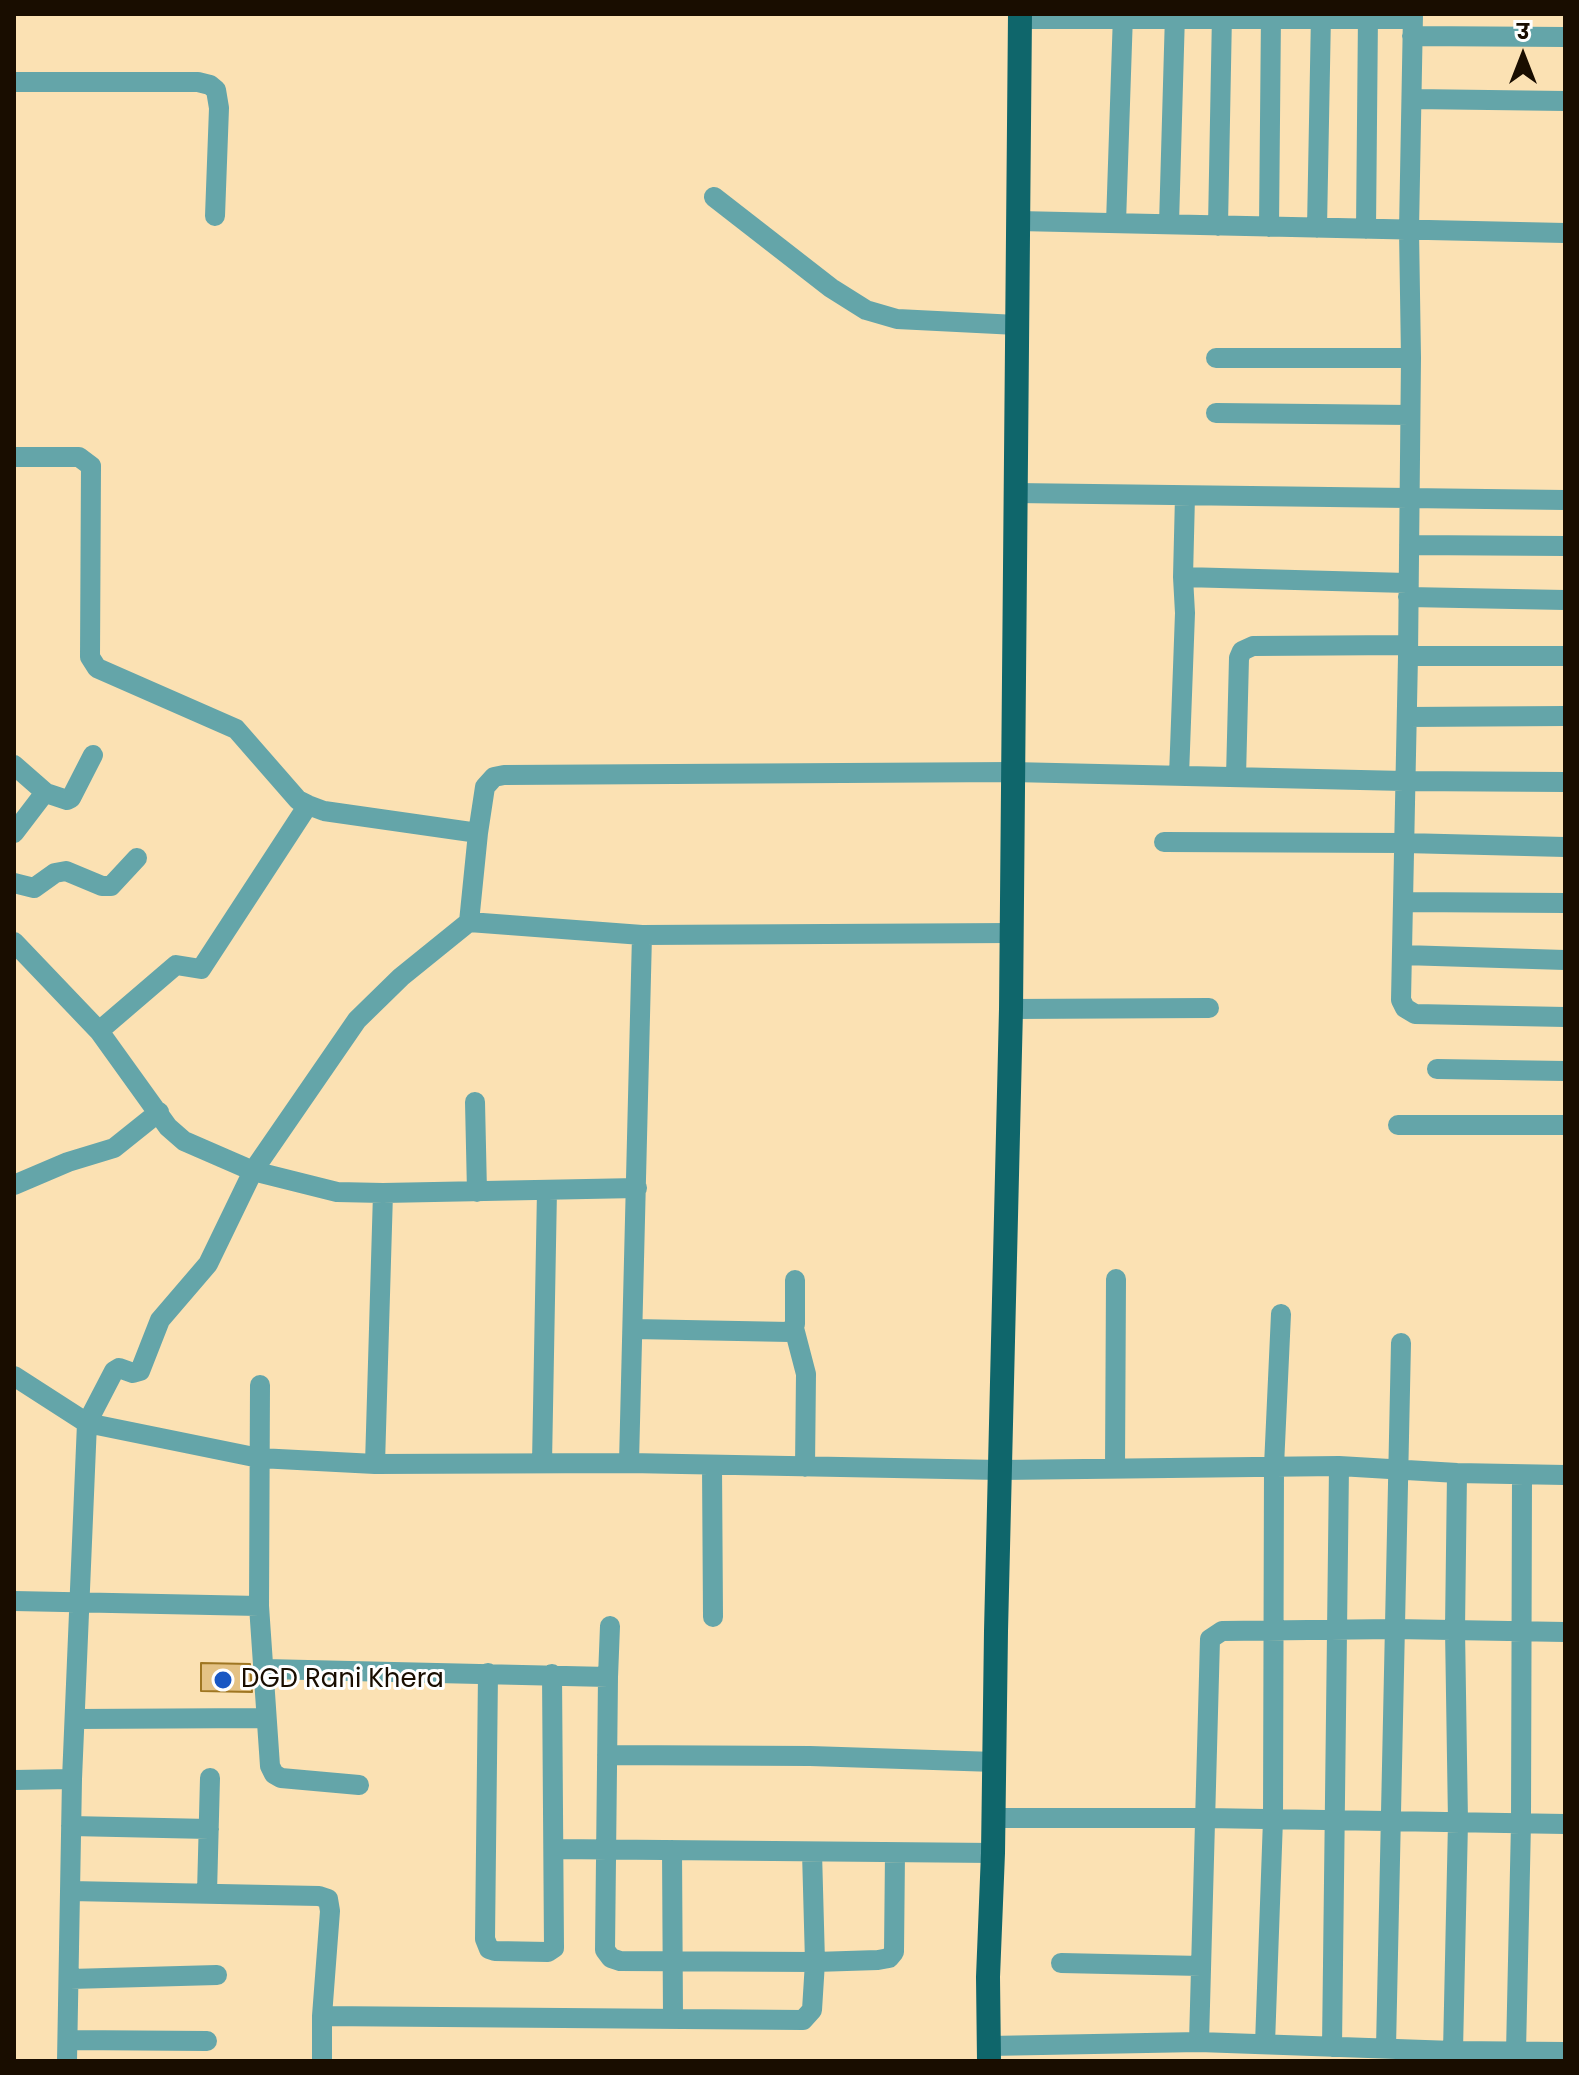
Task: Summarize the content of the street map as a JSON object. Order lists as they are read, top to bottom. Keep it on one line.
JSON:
{"places":["DGD Rani Khera"],"north":"top"}
